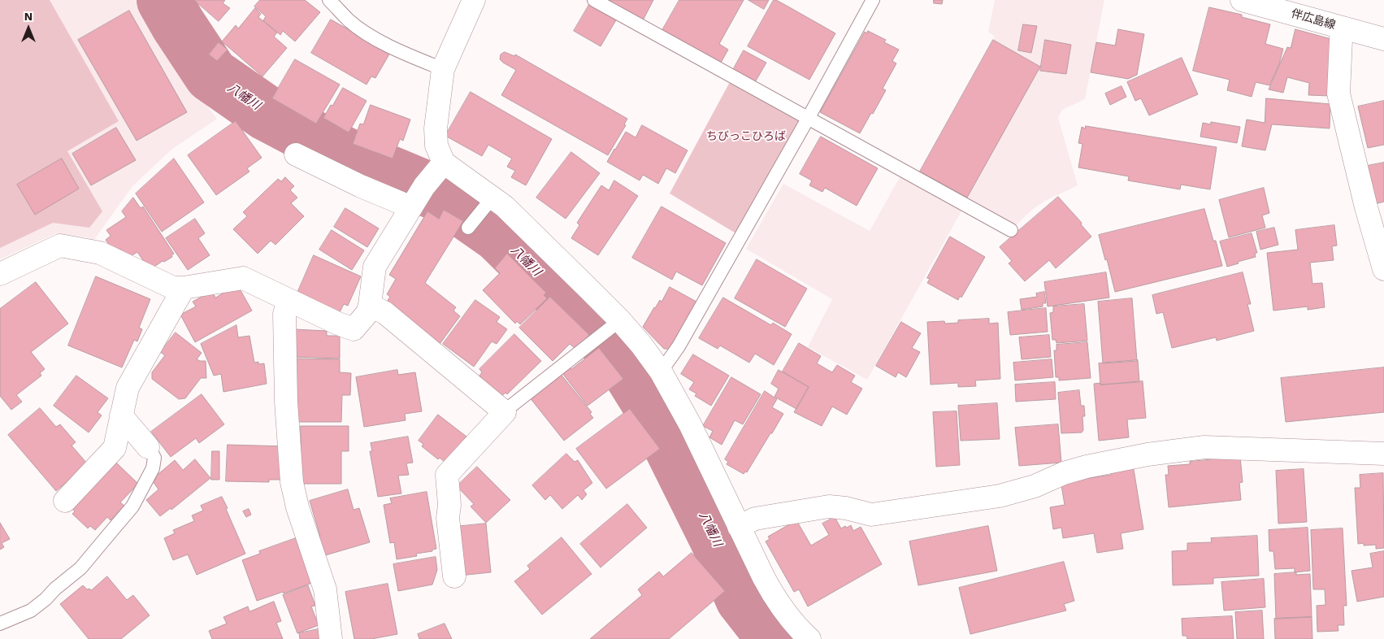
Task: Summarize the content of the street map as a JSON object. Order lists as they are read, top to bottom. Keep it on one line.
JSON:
{"streets":{"street":["伴広島線"]},"water":["八幡川"],"parks":["ちびっこひろば"],"north":"top"}
